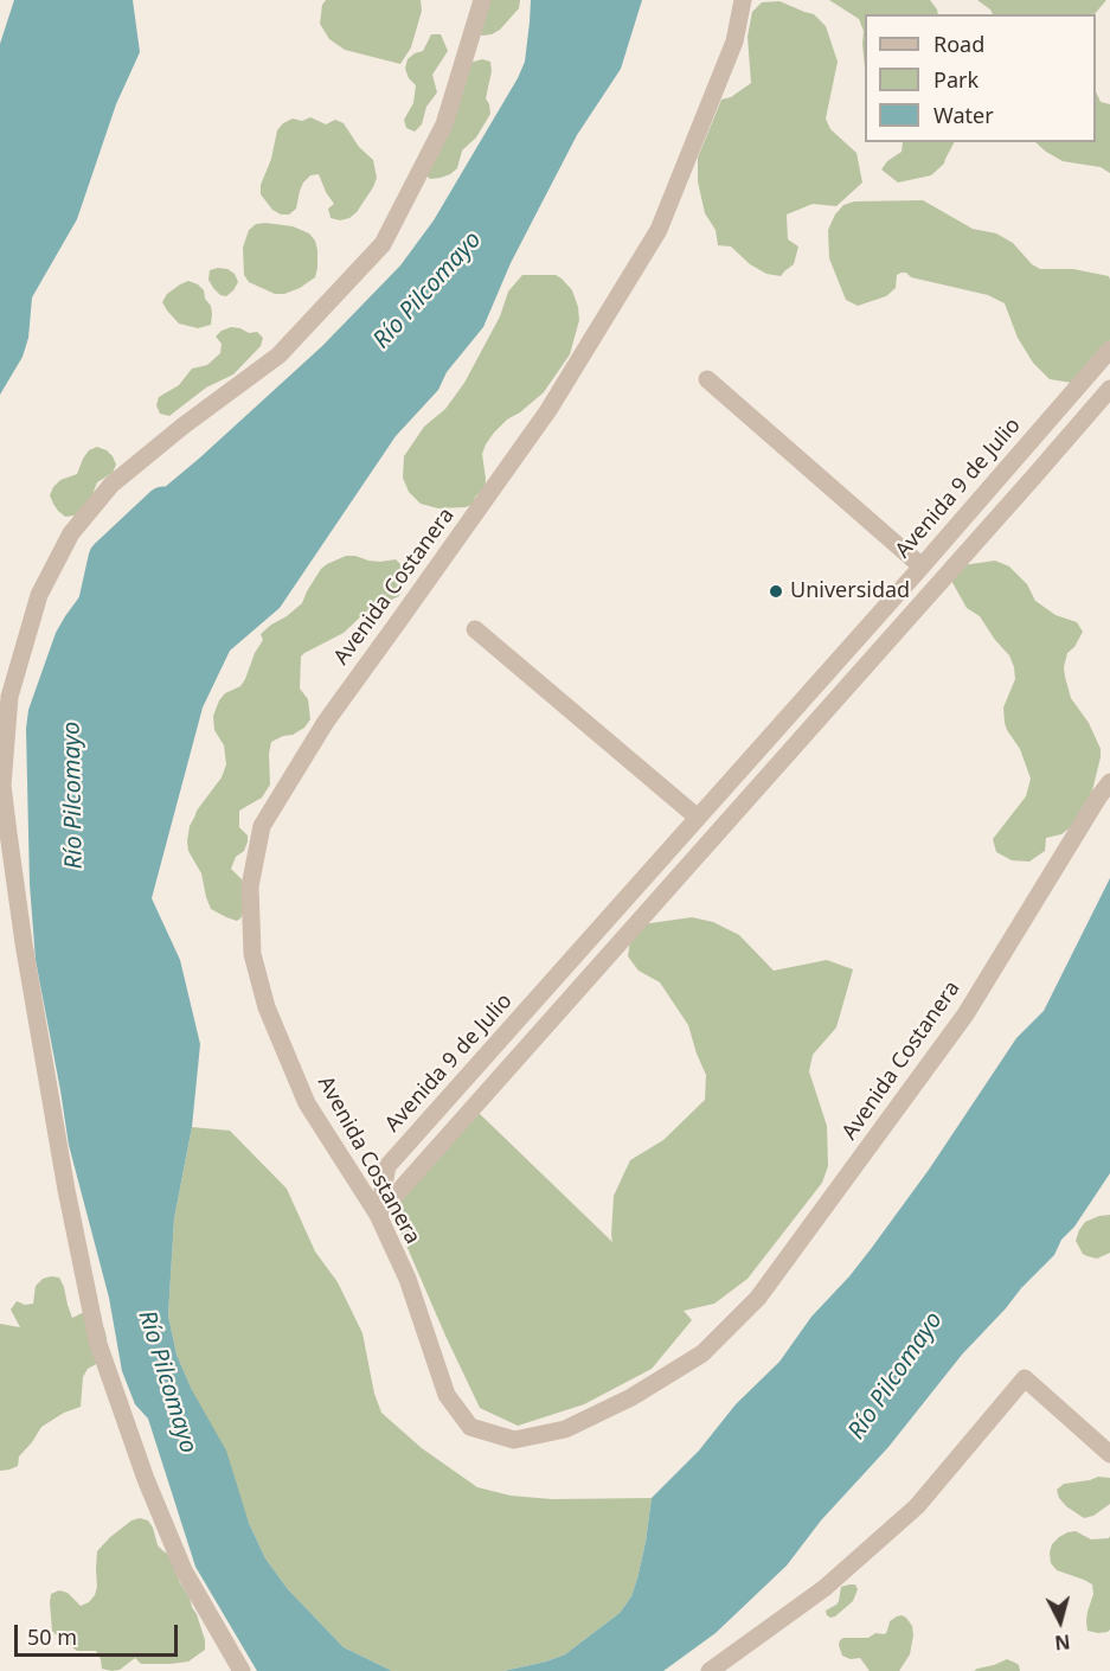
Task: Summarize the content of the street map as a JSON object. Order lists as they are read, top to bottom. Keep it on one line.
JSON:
{"streets":{"street":["Avenida 9 de Julio","Avenida Costanera"]},"crossings":[["Avenida 9 de Julio","Avenida Costanera"]],"water":["Río Pilcomayo"],"places":["Universidad"],"legend":["Road","Park","Water"],"scale_bar":"50 m","north":"bottom"}
